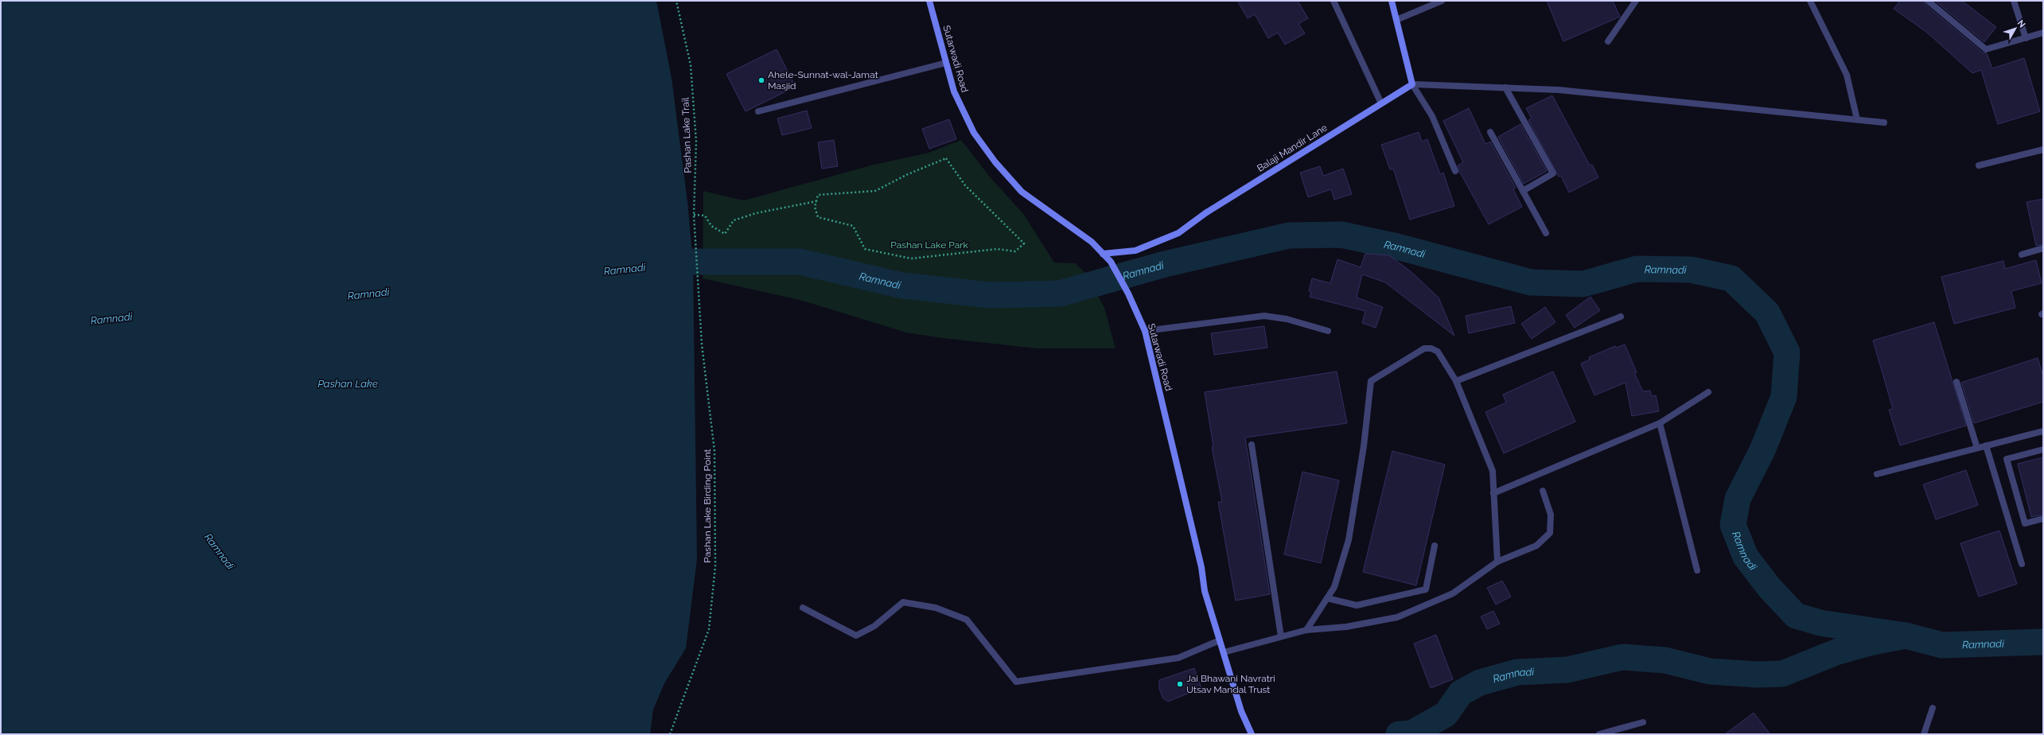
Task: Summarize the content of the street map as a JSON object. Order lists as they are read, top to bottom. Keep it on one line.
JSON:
{"streets":{"street":["Sutarwadi Road","Balaji Mandir Lane"],"path":["Pashan Lake Trail","Pashan Lake Birding Point"]},"crossings":[["Sutarwadi Road","Balaji Mandir Lane"],["Pashan Lake Trail","Pashan Lake Birding Point"]],"water":["Ramnadi","Pashan Lake"],"parks":["Pashan Lake Park"],"places":["Ahele-Sunnat-wal-Jamat Masjid","Jai Bhawani Navratri Utsav Mandal Trust"],"north":"top right"}
